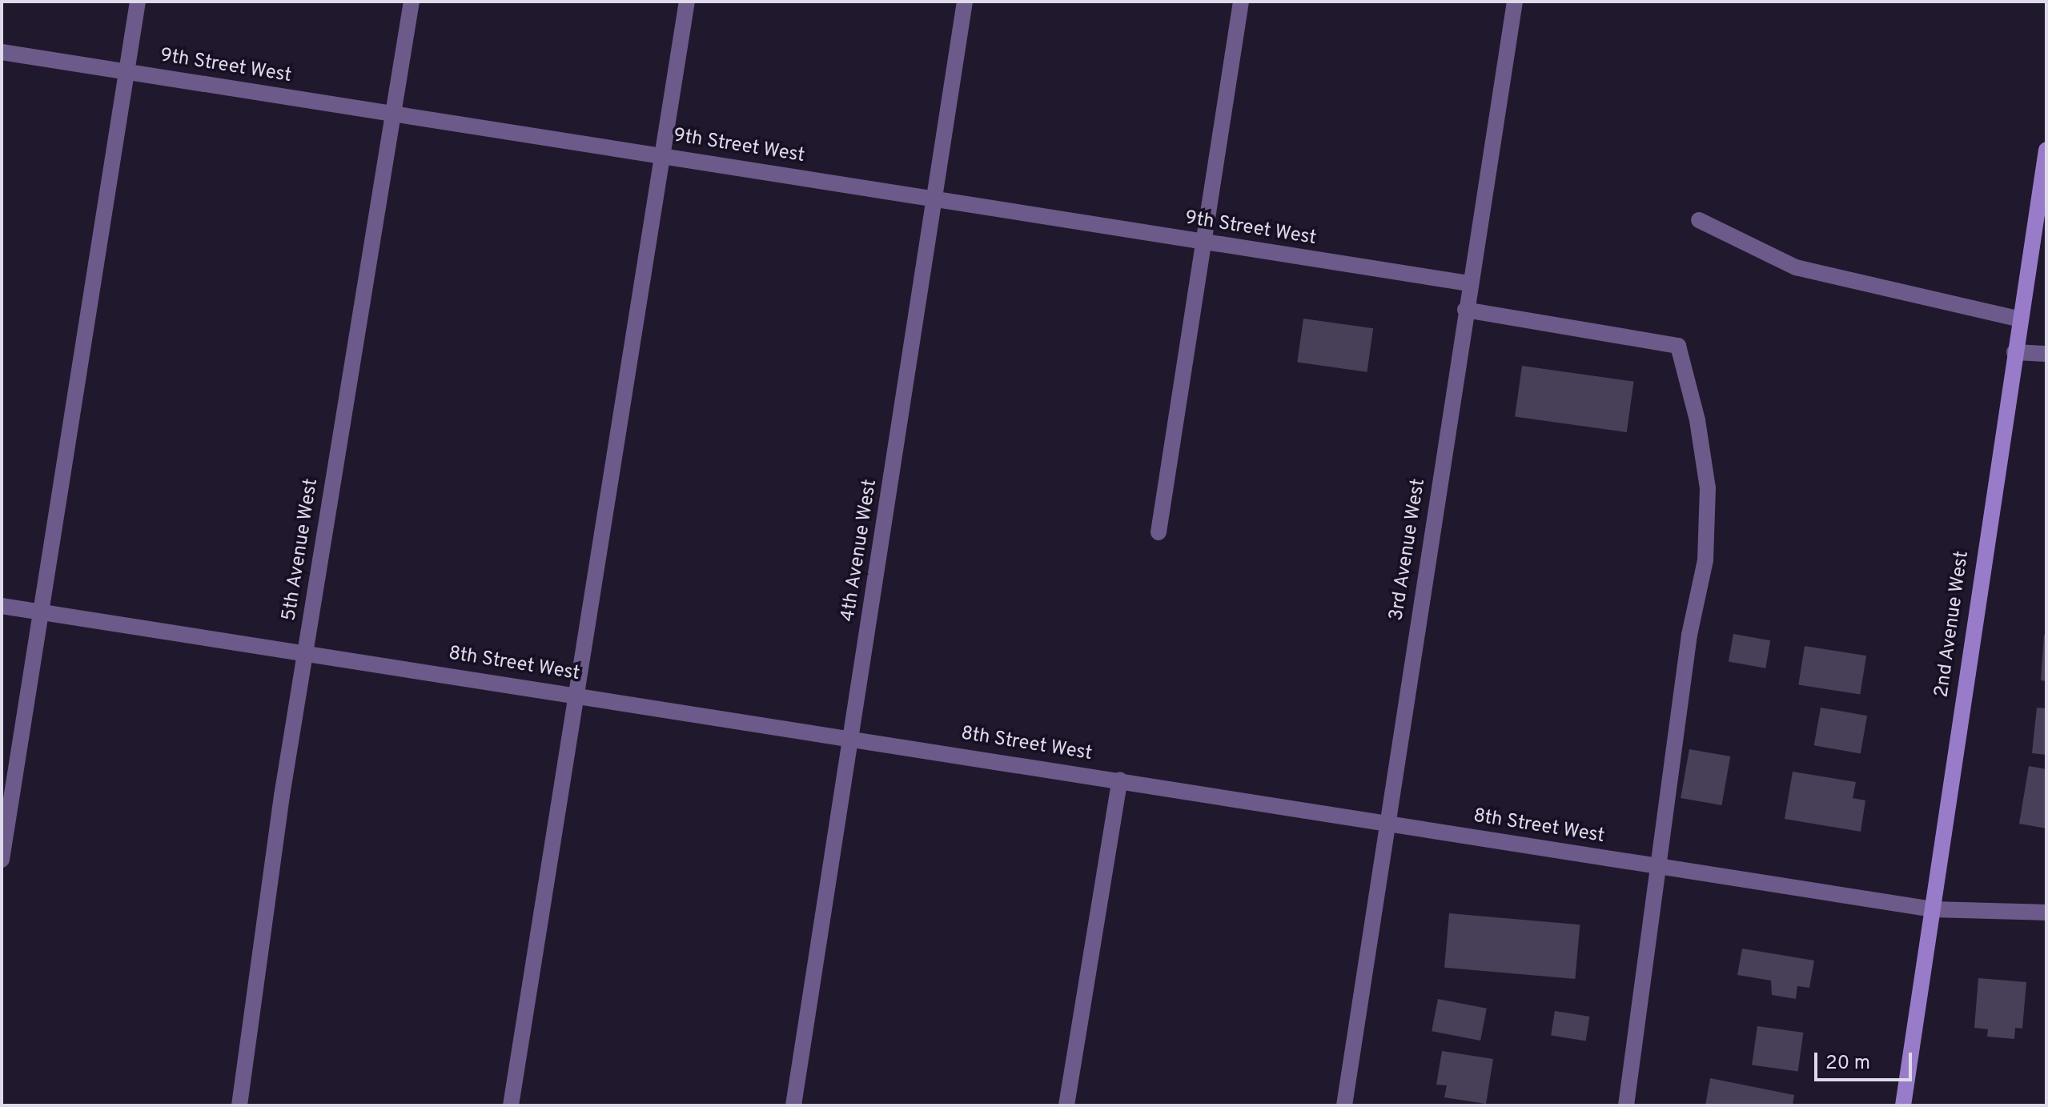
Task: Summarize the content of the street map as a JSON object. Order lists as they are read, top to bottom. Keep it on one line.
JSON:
{"streets":{"main road":["2nd Avenue West"],"street":["9th Street West","5th Avenue West","3rd Avenue West","4th Avenue West","8th Street West"]},"crossings":[["9th Street West","5th Avenue West"],["9th Street West","3rd Avenue West"],["9th Street West","4th Avenue West"],["5th Avenue West","8th Street West"],["3rd Avenue West","8th Street West"],["4th Avenue West","8th Street West"],["2nd Avenue West","8th Street West"]],"scale_bar":"20 m"}
